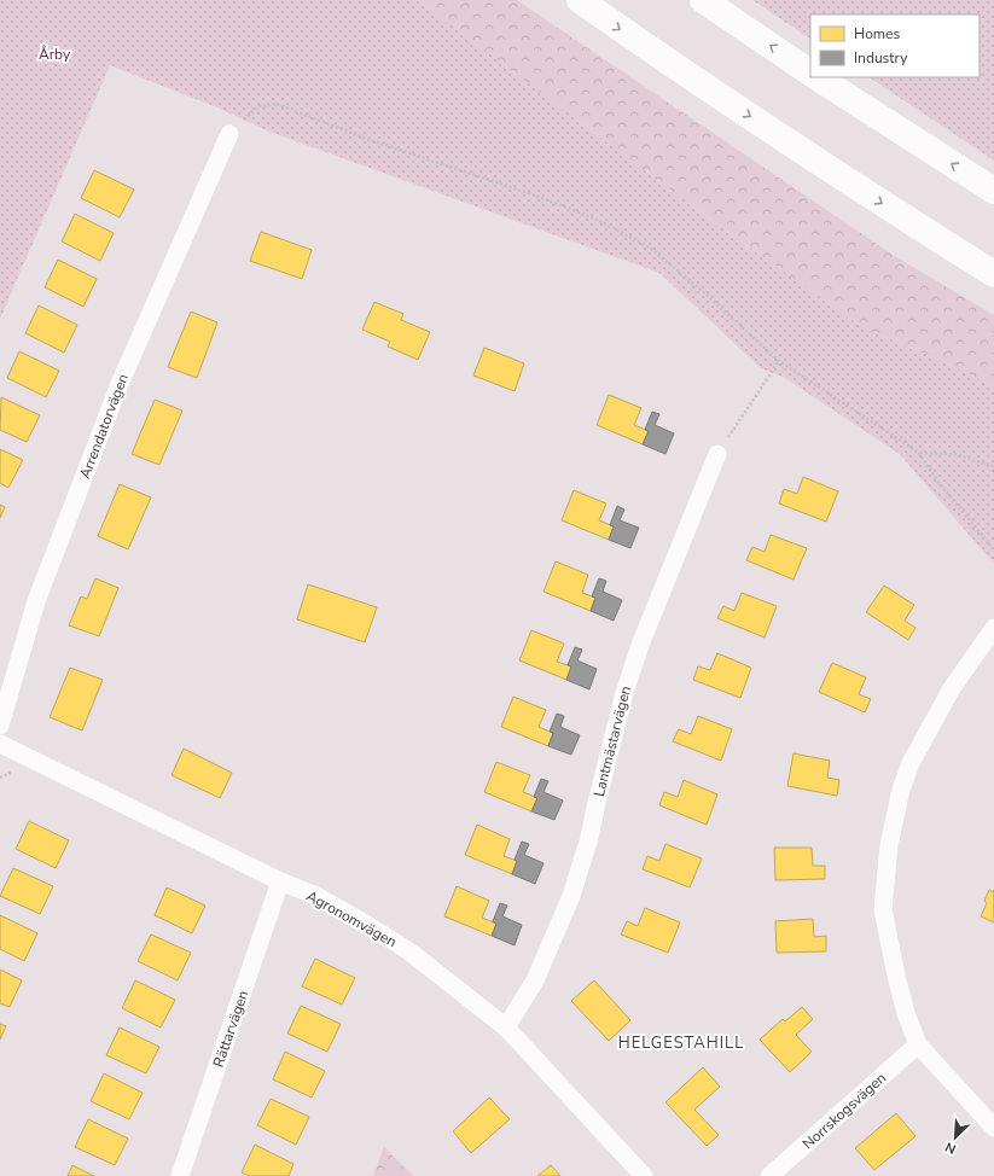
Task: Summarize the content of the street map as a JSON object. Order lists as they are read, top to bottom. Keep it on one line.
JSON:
{"streets":{"street":["Arrendatorvägen","Lantmästarvägen","Agronomvägen","Rättarvägen","Norrskogsvägen"]},"crossings":[["Lantmästarvägen","Agronomvägen"],["Agronomvägen","Rättarvägen"]],"districts":["HELGESTAHILL"],"parks":["Årby"],"legend":["Homes","Industry"],"north":"bottom left"}
